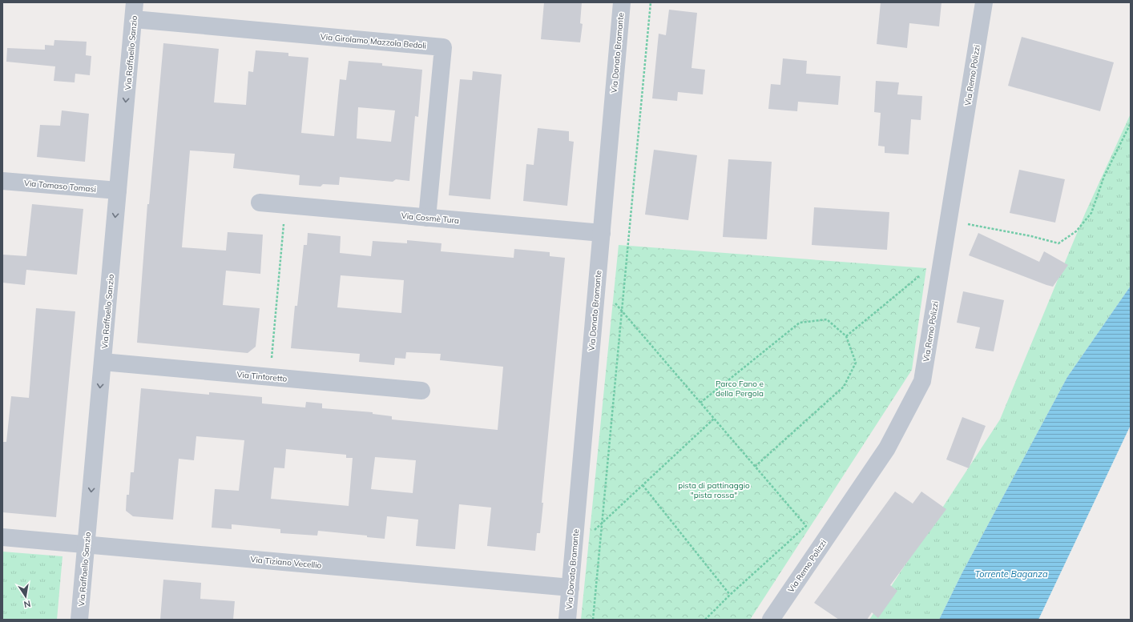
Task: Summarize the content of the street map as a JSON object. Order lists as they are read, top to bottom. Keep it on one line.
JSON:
{"streets":{"street":["Via Girolamo Mazzola Bedoli","Via Raffaello Sanzio","Via Donato Bramante","Via Remo Polizzi","Via Tomaso Tomasi","Via Cosmè Tura","Via Tintoretto","Via Tiziano Vecellio"]},"crossings":[["Via Girolamo Mazzola Bedoli","Via Raffaello Sanzio"],["Via Girolamo Mazzola Bedoli","Via Cosmè Tura"],["Via Raffaello Sanzio","Via Tomaso Tomasi"],["Via Raffaello Sanzio","Via Tintoretto"],["Via Raffaello Sanzio","Via Tiziano Vecellio"],["Via Donato Bramante","Via Cosmè Tura"],["Via Donato Bramante","Via Tiziano Vecellio"]],"one_way":["Via Raffaello Sanzio"],"water":["Torrente Baganza"],"parks":["Parco Fano e della Pergola","pista di pattinaggio \"pista rossa\""],"north":"bottom"}
